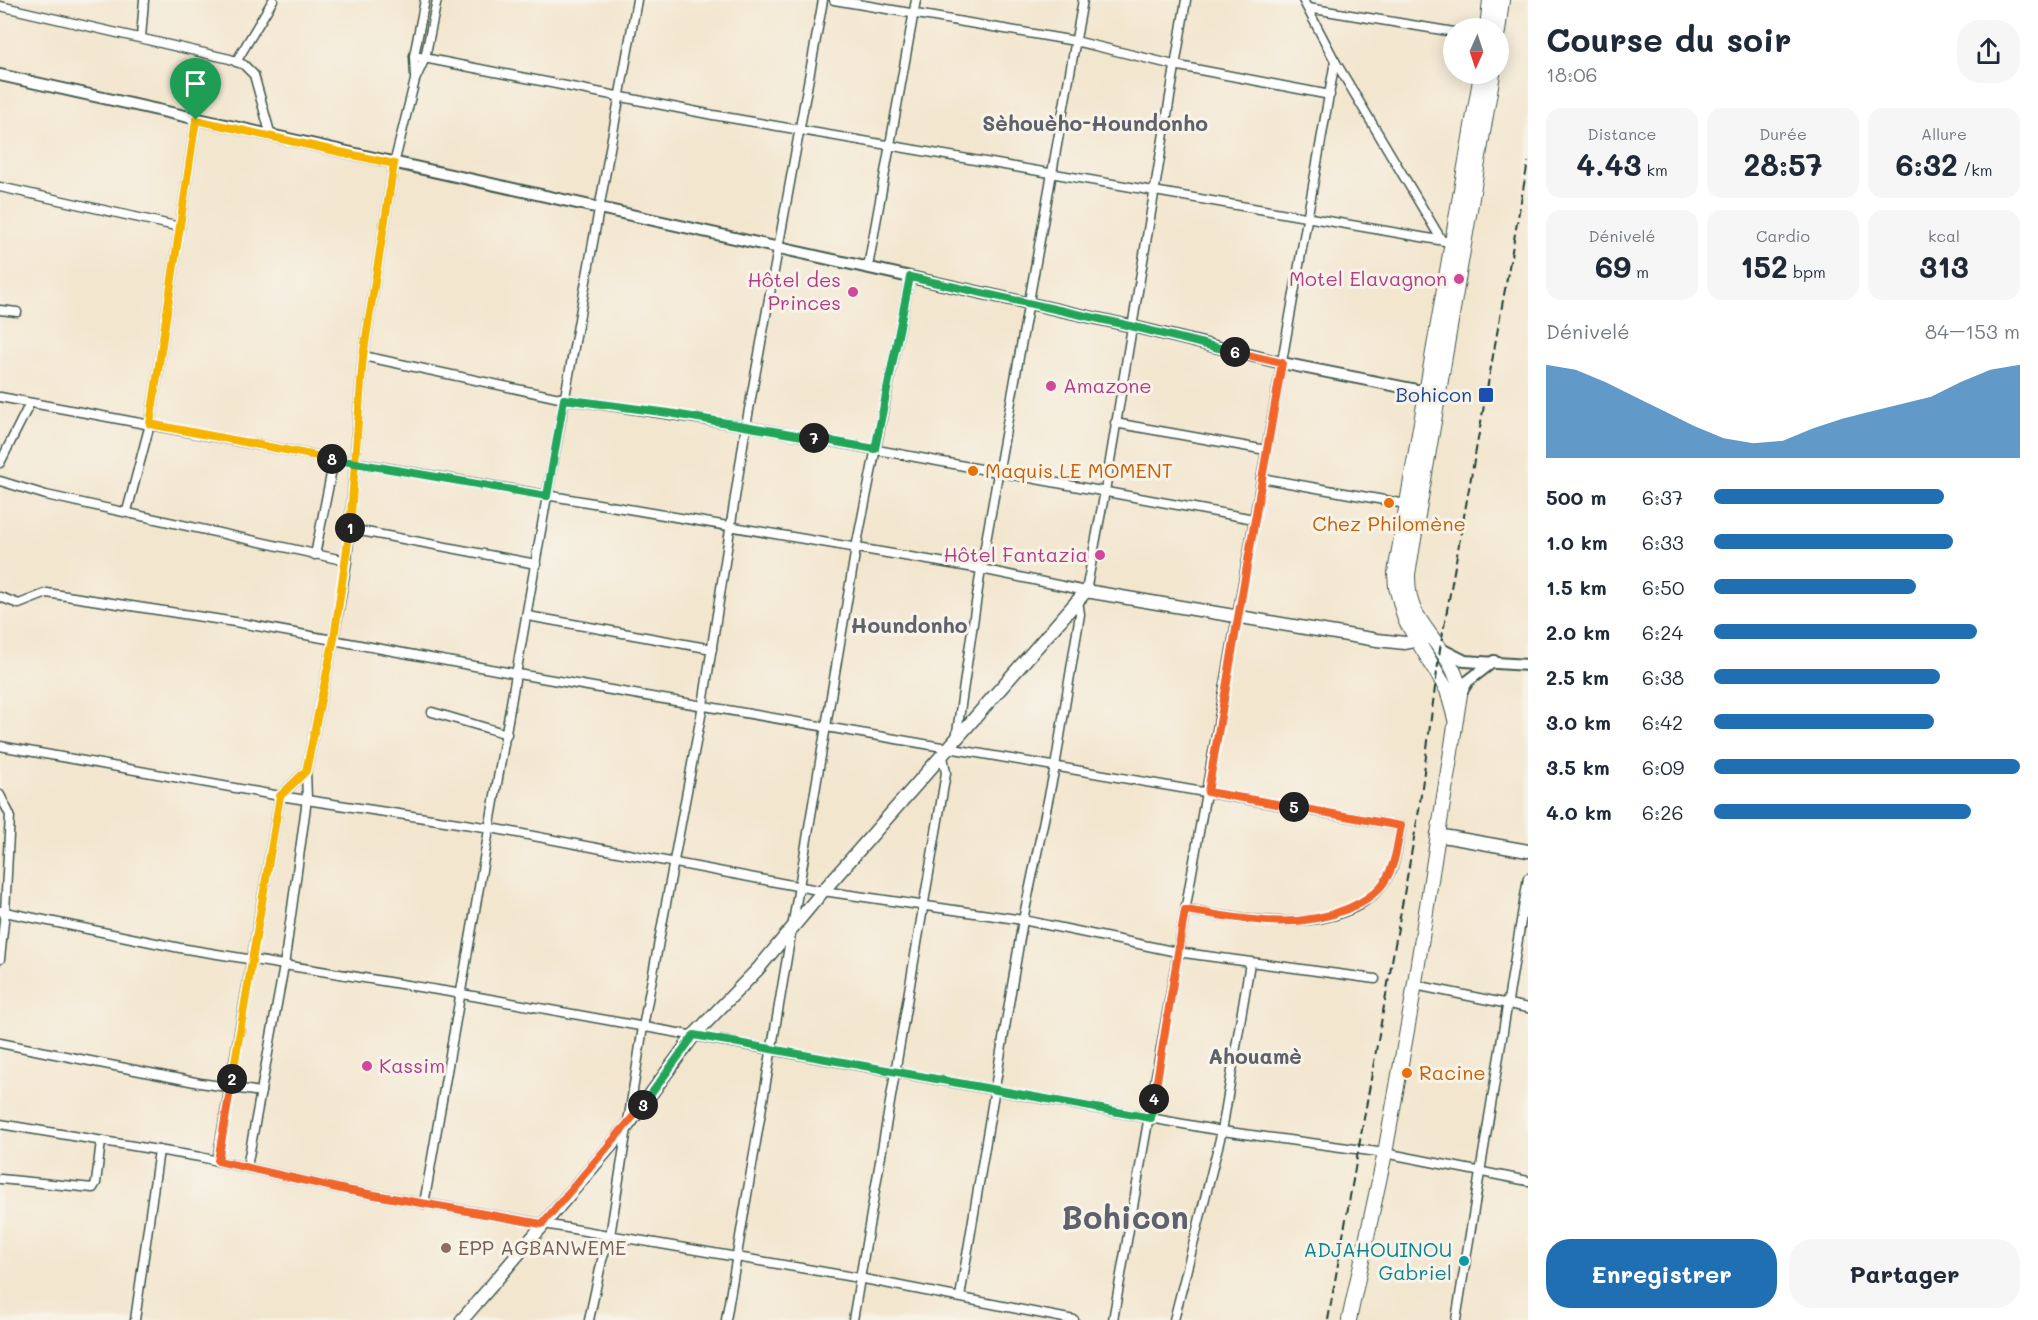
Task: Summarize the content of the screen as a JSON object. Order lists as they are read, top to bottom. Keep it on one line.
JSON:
{"districts":["Sèhouèho-Houndonho","Houndonho","Ahouamè","Bohicon"],"places":{"other":["Motel Elavagnon","Hôtel des Princes","Amazone","Maquis LE MOMENT","Chez Philomène","Hôtel Fantazia","Kassim","Racine","EPP AGBANWEME","ADJAHOUINOU Gabriel"],"transit":["Bohicon"]},"north":"bottom","page":{"heading":["Course du soir","18:06"],"stats":[["Distance","4.43 km"],["Durée","28:57"],["Allure","6:32 /km"],["Dénivelé","69 m"],["Cardio","152 bpm"],["kcal","313"]],"chart":["Dénivelé","84–153 m"],"pins":["6","7","8","1","5","2","4","3"],"list":[{"name":"500 m","note":"6:37"},{"name":"1.0 km","note":"6:33"},{"name":"1.5 km","note":"6:50"},{"name":"2.0 km","note":"6:24"},{"name":"2.5 km","note":"6:38"},{"name":"3.0 km","note":"6:42"},{"name":"3.5 km","note":"6:09"},{"name":"4.0 km","note":"6:26"}],"buttons":["Enregistrer","Partager"]}}
